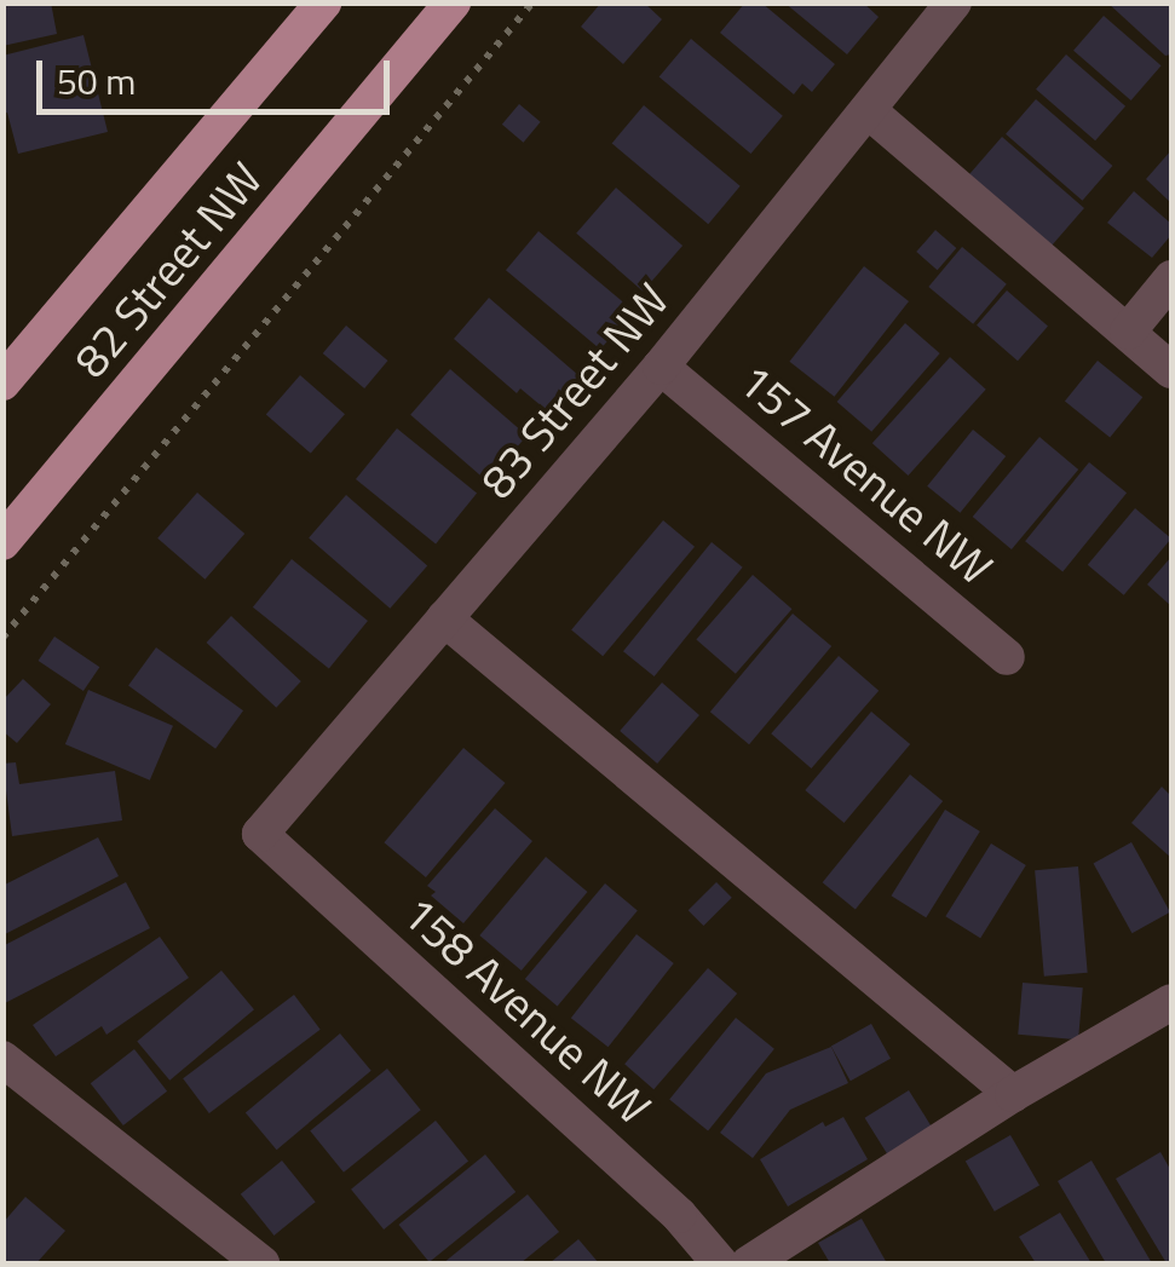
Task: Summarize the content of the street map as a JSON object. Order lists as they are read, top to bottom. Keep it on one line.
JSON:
{"streets":{"main road":["82 Street NW"],"street":["83 Street NW","157 Avenue NW","158 Avenue NW"]},"crossings":[["83 Street NW","157 Avenue NW"],["83 Street NW","158 Avenue NW"]],"scale_bar":"50 m"}
